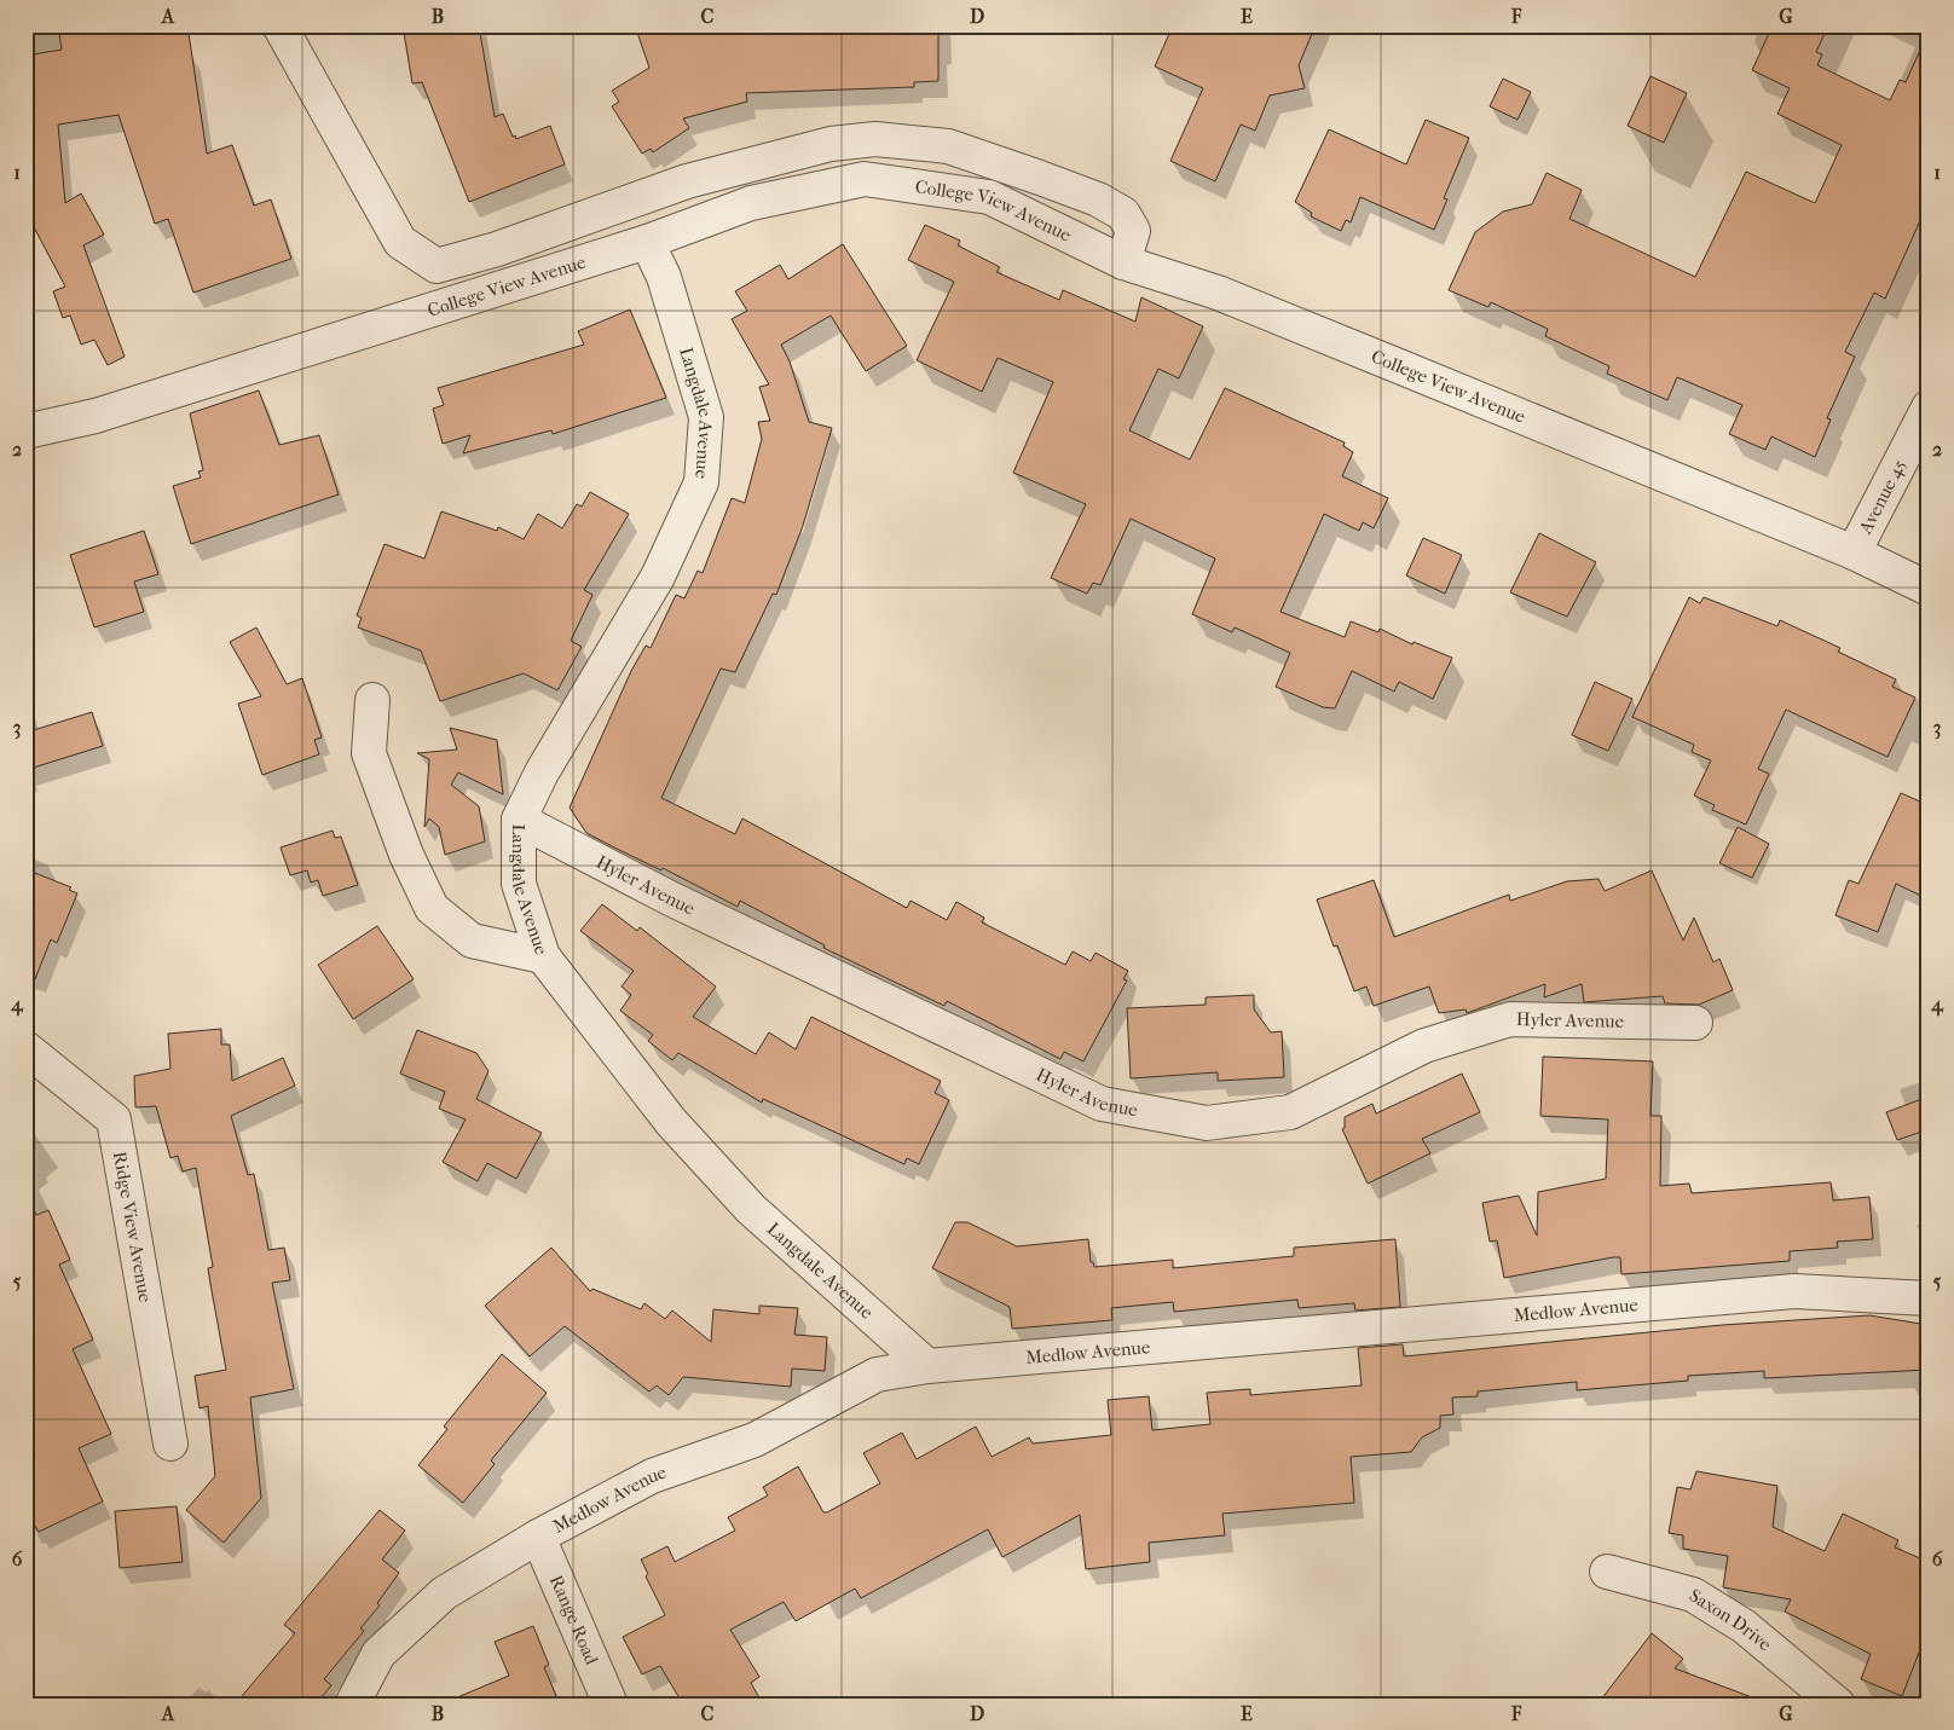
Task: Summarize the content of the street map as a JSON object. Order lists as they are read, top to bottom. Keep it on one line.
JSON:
{"streets":{"street":["College View Avenue","Langdale Avenue","Avenue 45","Hyler Avenue","Ridge View Avenue","Medlow Avenue","Range Road","Saxon Drive"]},"crossings":[["College View Avenue","Langdale Avenue"],["College View Avenue","Avenue 45"],["Langdale Avenue","Hyler Avenue"],["Langdale Avenue","Medlow Avenue"],["Medlow Avenue","Range Road"]],"grid":{"columns":["A","B","C","D","E","F","G"],"rows":["1","2","3","4","5","6"]}}
